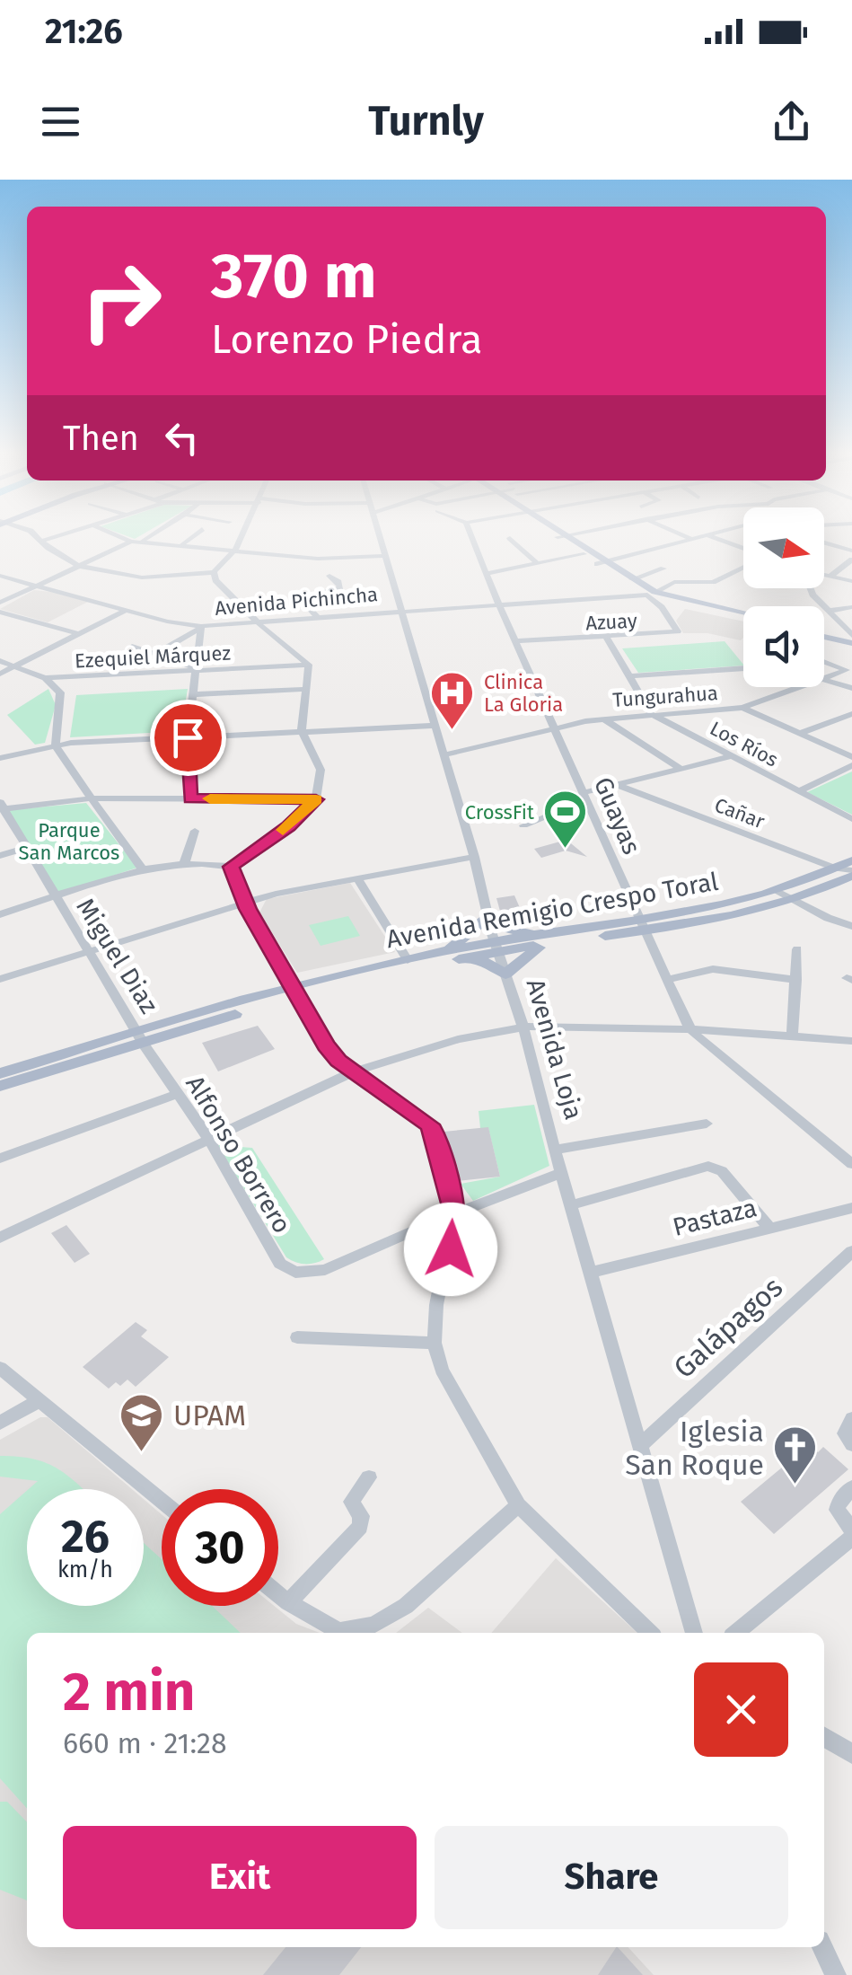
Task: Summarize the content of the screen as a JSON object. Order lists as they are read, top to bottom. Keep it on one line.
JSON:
{"streets":{"main road":["Avenida Remigio Crespo Toral"],"street":["Avenida Pichincha","Azuay","Ezequiel Márquez","Tungurahua","Los Ríos","Cañar","Guayas","Miguel Diaz","Avenida Loja","Alfonso Borrero","Pastaza","Galápagos"]},"crossings":[["Avenida Pichincha","Azuay"],["Avenida Pichincha","Guayas"],["Avenida Pichincha","Avenida Loja"],["Azuay","Guayas"],["Tungurahua","Los Ríos"],["Tungurahua","Guayas"],["Tungurahua","Avenida Loja"],["Cañar","Avenida Remigio Crespo Toral"],["Guayas","Avenida Remigio Crespo Toral"],["Avenida Remigio Crespo Toral","Miguel Diaz"],["Avenida Remigio Crespo Toral","Avenida Loja"],["Avenida Remigio Crespo Toral","Alfonso Borrero"],["Miguel Diaz","Alfonso Borrero"],["Avenida Loja","Alfonso Borrero"],["Avenida Loja","Pastaza"],["Avenida Loja","Galápagos"]],"parks":["Parque San Marcos"],"places":{"hospital":["Clinica La Gloria"],"sports":["CrossFit"],"school or university":["UPAM"],"church":["Iglesia San Roque"]},"north":"right","page":{"status":"21:26","header":"Turnly","turn":["370 m","Lorenzo Piedra"],"then":"Then","speed":"26 km/h","limit":"30","heading":["2 min","660 m · 21:28"],"buttons":["Exit","Share"]}}
